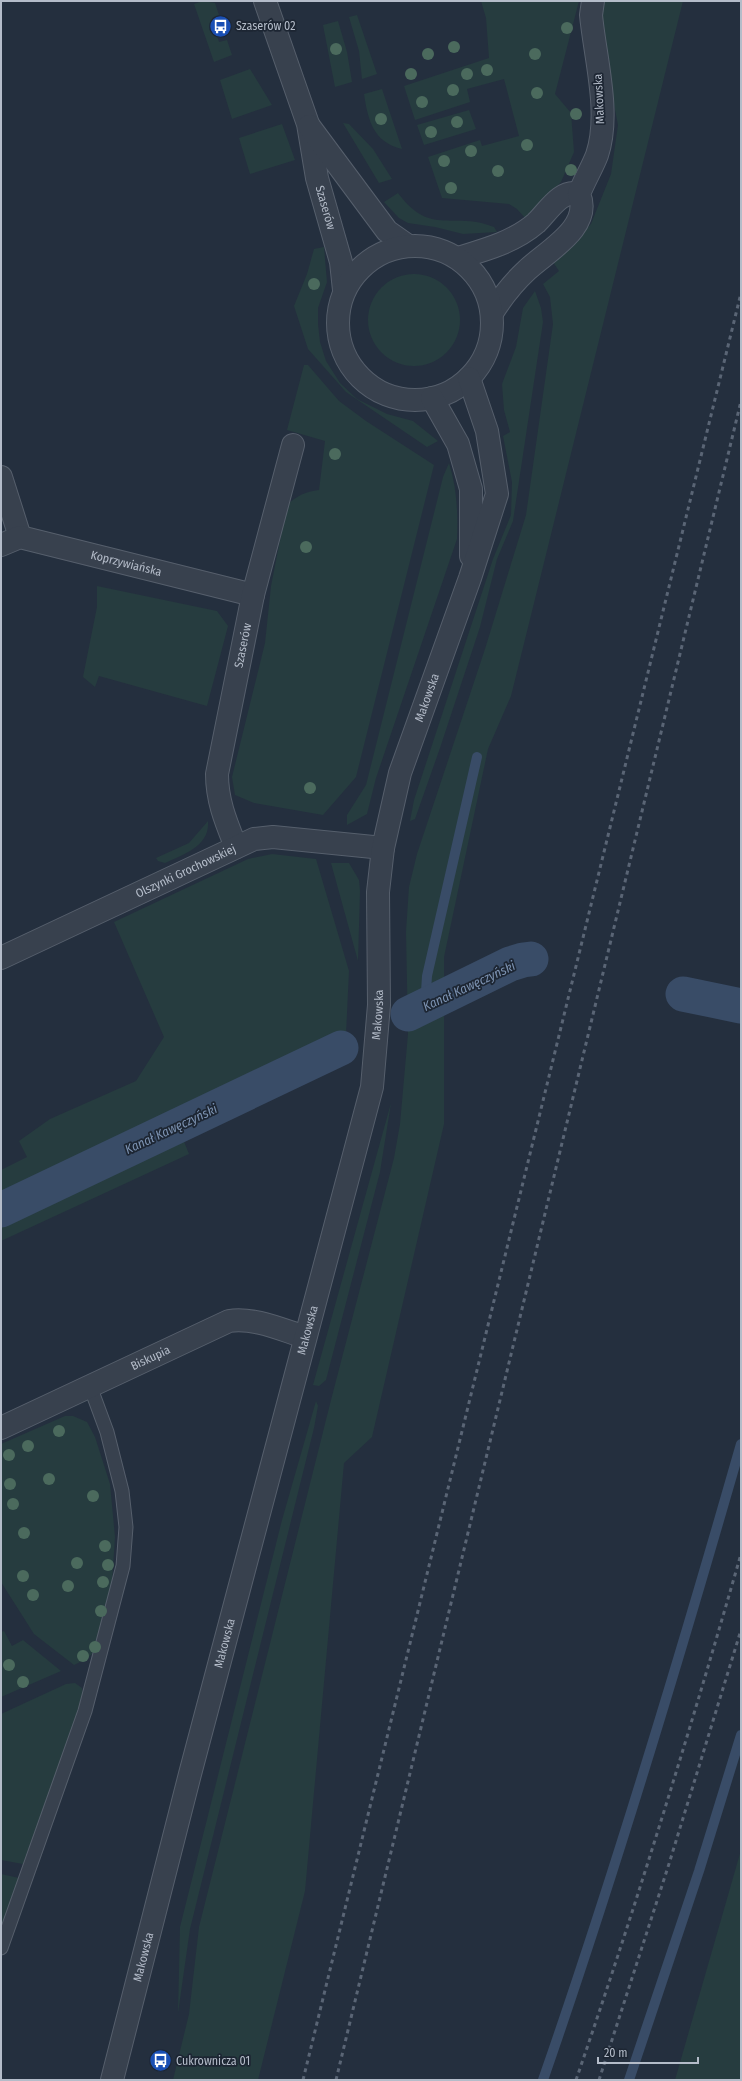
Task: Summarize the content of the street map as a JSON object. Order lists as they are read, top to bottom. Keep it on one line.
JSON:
{"streets":{"street":["Makowska","Szaserów","Koprzywiańska","Olszynki Grochowskiej","Biskupia"]},"crossings":[["Makowska","Olszynki Grochowskiej"],["Makowska","Biskupia"],["Szaserów","Koprzywiańska"],["Szaserów","Olszynki Grochowskiej"]],"water":["Kanał Kawęczyński"],"places":{"bus stop":["Szaserów 02","Cukrownicza 01"]},"scale_bar":"20 m"}
